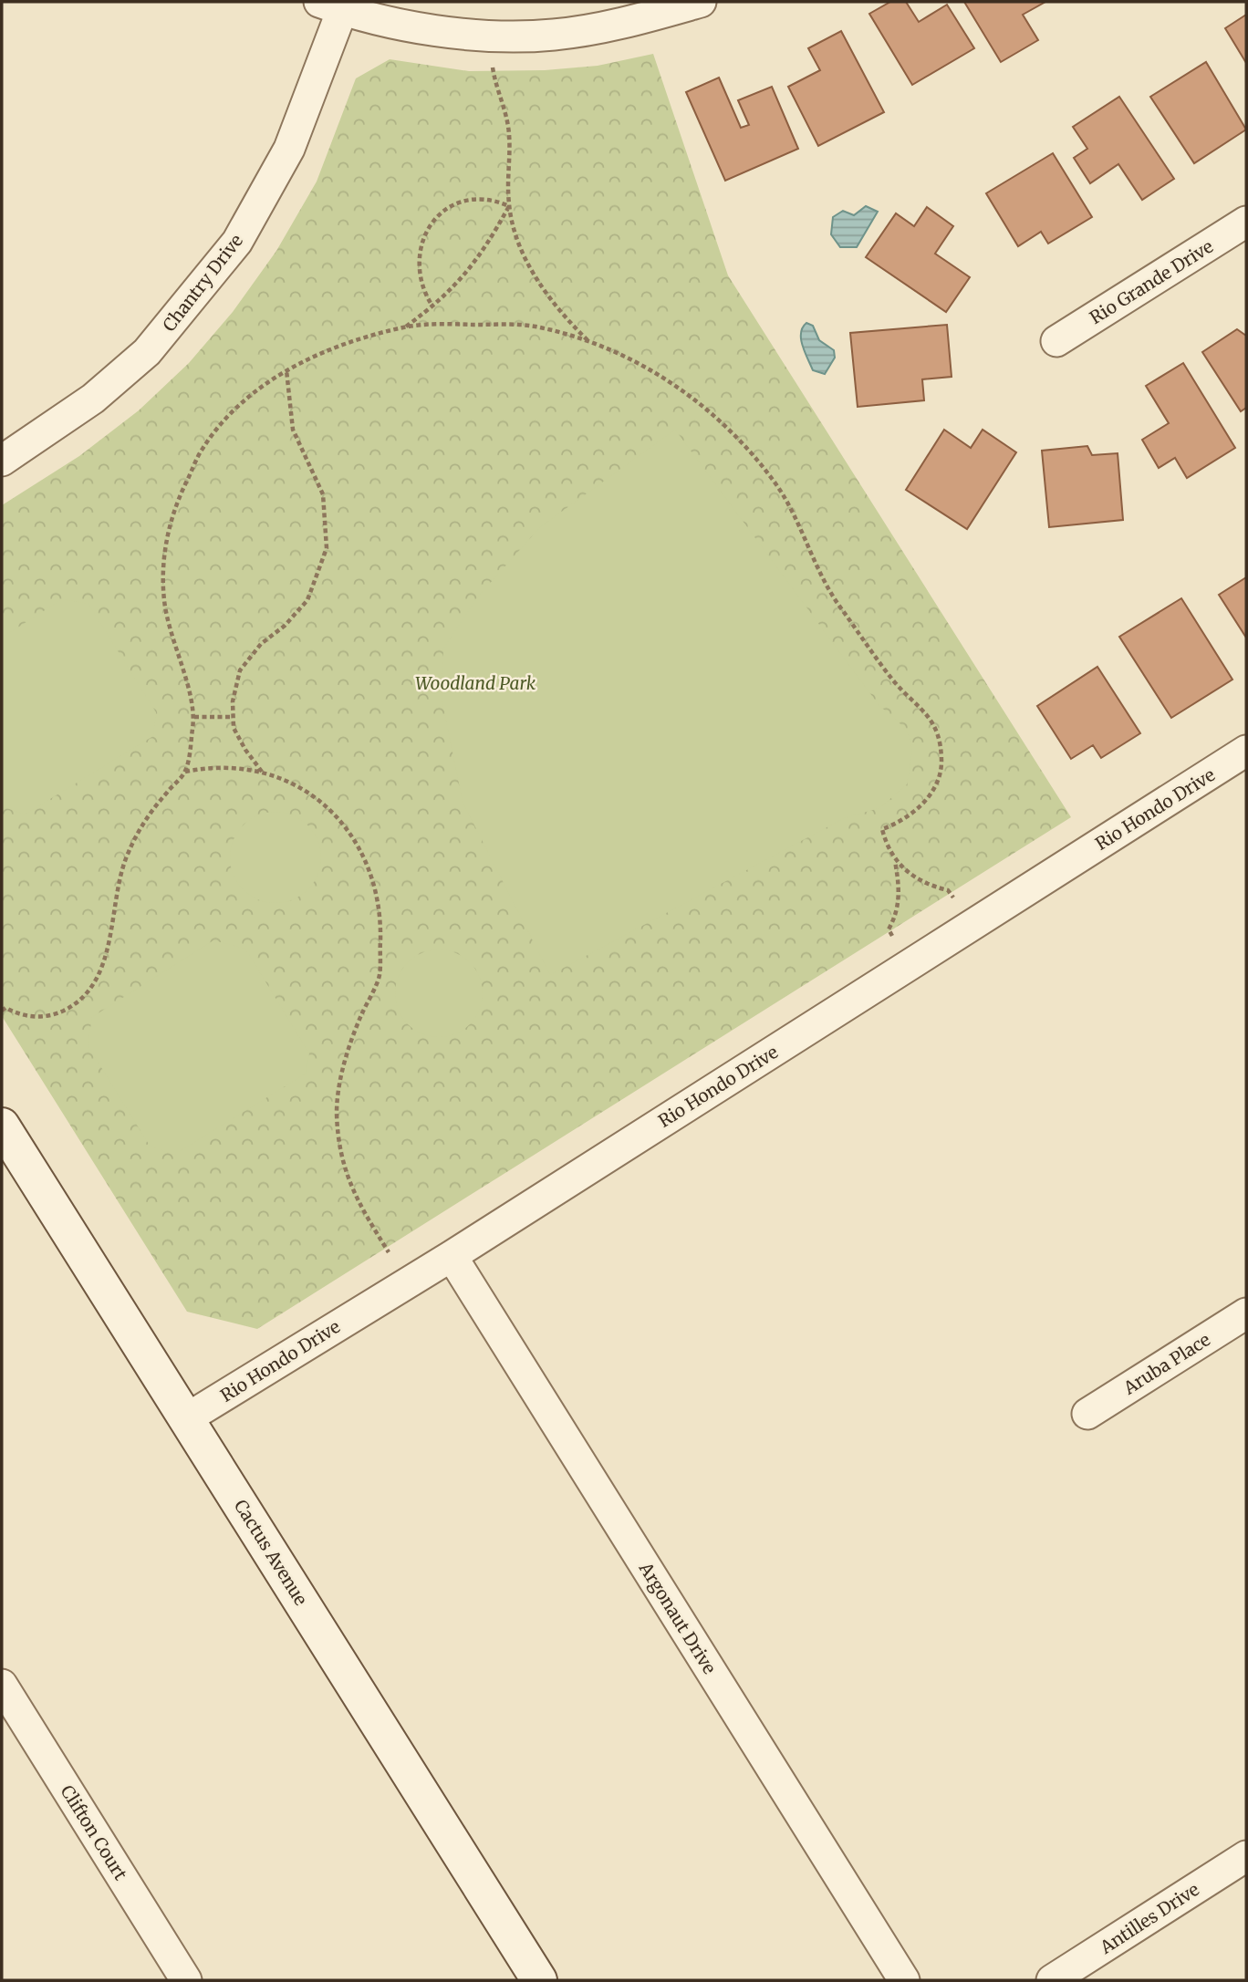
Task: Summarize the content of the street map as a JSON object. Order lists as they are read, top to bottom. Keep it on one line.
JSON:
{"streets":{"main road":["Cactus Avenue"],"street":["Rio Grande Drive","Chantry Drive","Rio Hondo Drive","Aruba Place","Argonaut Drive","Clifton Court","Antilles Drive"]},"crossings":[["Rio Hondo Drive","Cactus Avenue"],["Rio Hondo Drive","Argonaut Drive"]],"parks":["Woodland Park"]}
